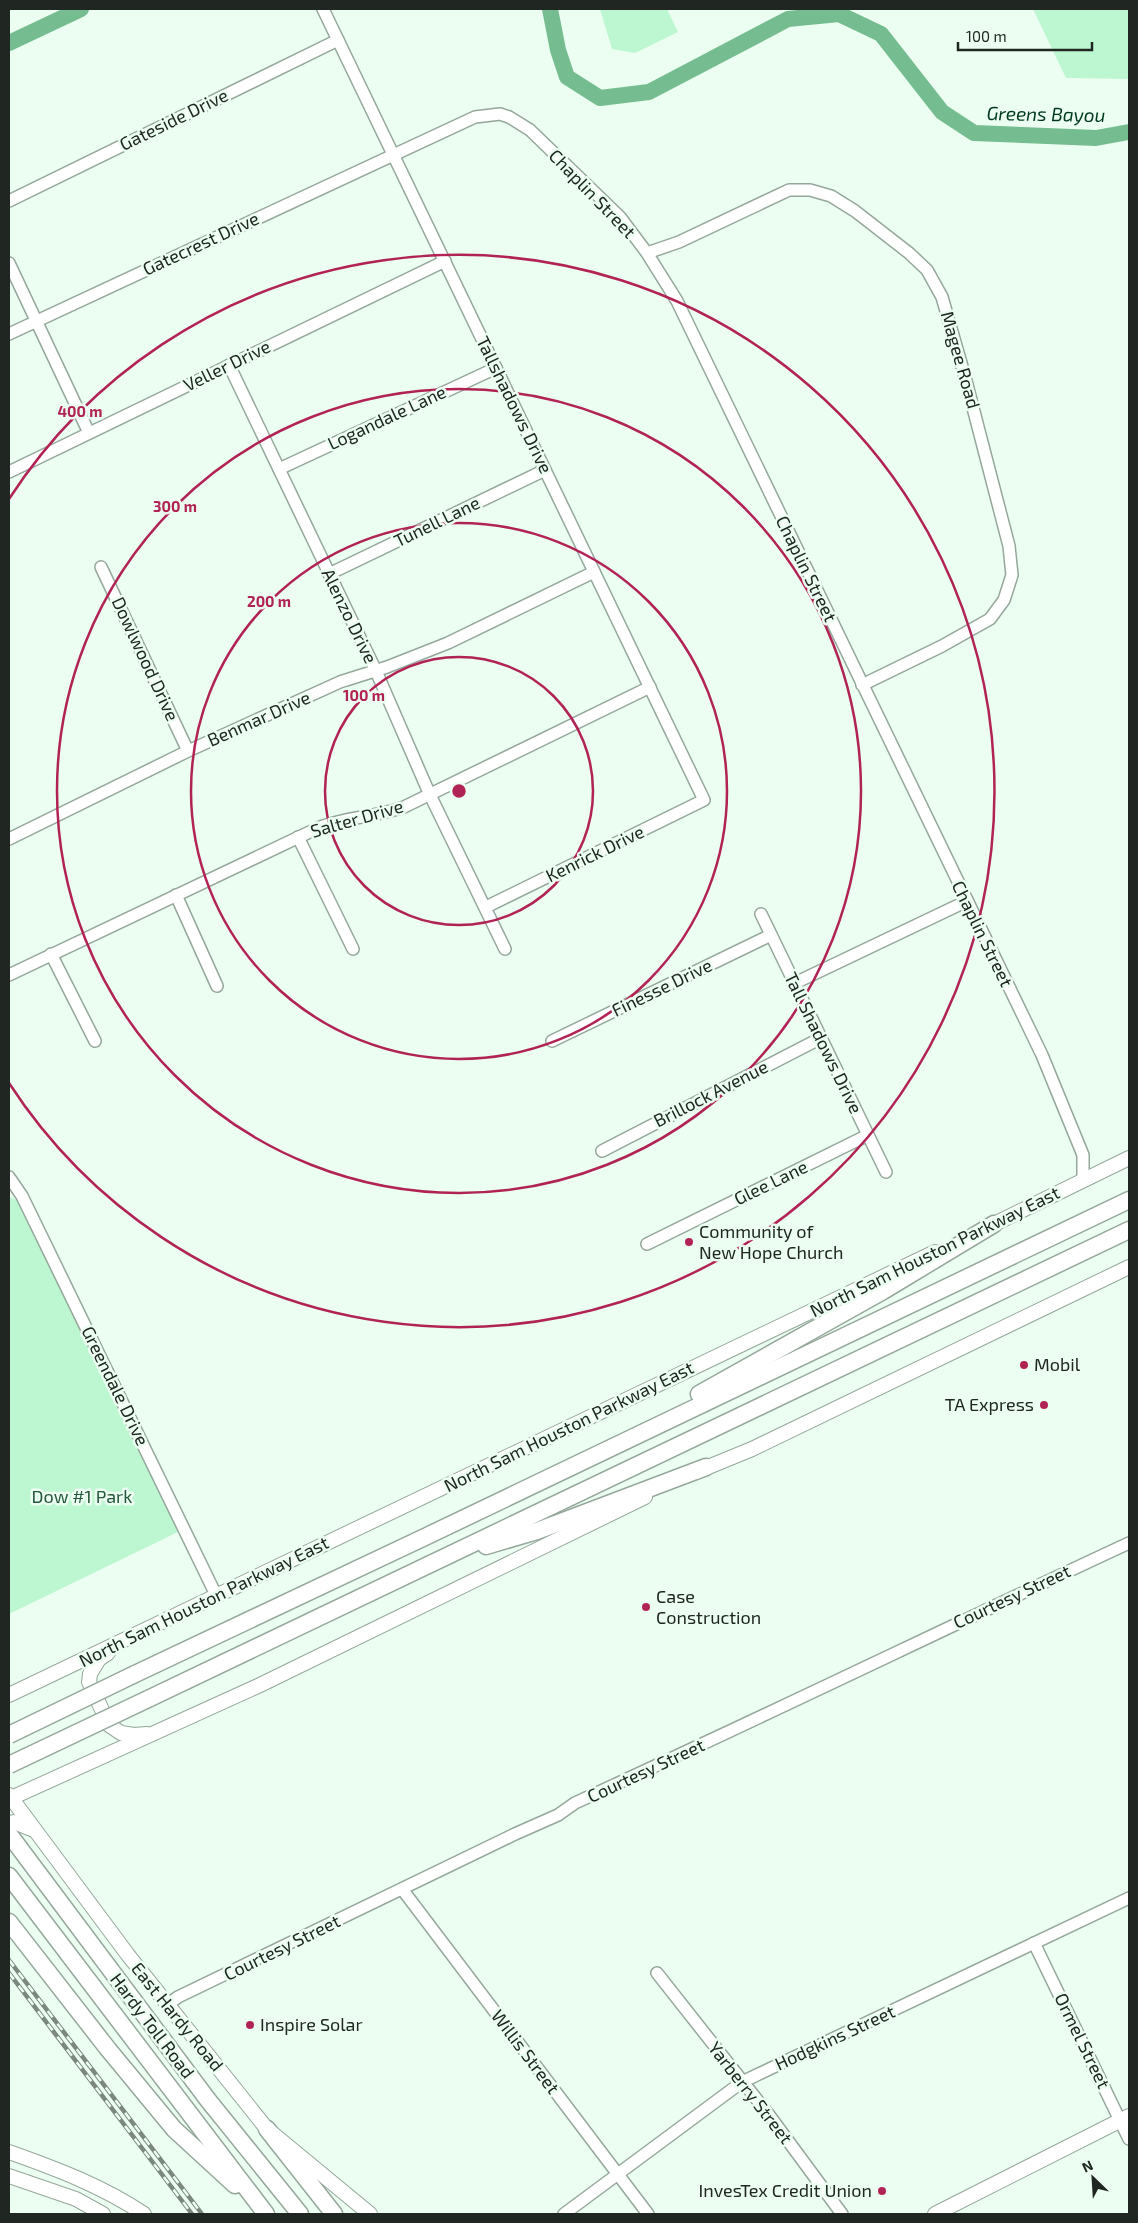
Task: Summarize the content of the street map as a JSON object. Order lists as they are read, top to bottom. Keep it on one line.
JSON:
{"streets":{"highway":["North Sam Houston Parkway East","Hardy Toll Road"],"main road":["East Hardy Road"],"street":["Gateside Drive","Chaplin Street","Gatecrest Drive","Magee Road","Veller Drive","Tallshadows Drive","Logandale Lane","Tunell Lane","Alenzo Drive","Dowlwood Drive","Benmar Drive","Salter Drive","Kenrick Drive","Finesse Drive","Tall Shadows Drive","Brillock Avenue","Glee Lane","Greendale Drive","Courtesy Street","Hodgkins Street","Ormel Street","Willis Street","Yarberry Street"]},"crossings":[["Gateside Drive","Tallshadows Drive"],["Chaplin Street","Gatecrest Drive"],["Chaplin Street","Magee Road"],["Chaplin Street","Tallshadows Drive"],["Chaplin Street","North Sam Houston Parkway East"],["Gatecrest Drive","Tallshadows Drive"],["Veller Drive","Tallshadows Drive"],["Veller Drive","Alenzo Drive"],["Tallshadows Drive","Logandale Lane"],["Tallshadows Drive","Tunell Lane"],["Tallshadows Drive","Benmar Drive"],["Tallshadows Drive","Salter Drive"],["Tallshadows Drive","Kenrick Drive"],["Logandale Lane","Alenzo Drive"],["Tunell Lane","Alenzo Drive"],["Alenzo Drive","Benmar Drive"],["Alenzo Drive","Salter Drive"],["Alenzo Drive","Kenrick Drive"],["Dowlwood Drive","Benmar Drive"],["Finesse Drive","Tall Shadows Drive"],["Tall Shadows Drive","Brillock Avenue"],["Tall Shadows Drive","Glee Lane"],["North Sam Houston Parkway East","Greendale Drive"],["Courtesy Street","East Hardy Road"],["Courtesy Street","Willis Street"],["Hodgkins Street","Ormel Street"],["Hodgkins Street","Willis Street"],["Hodgkins Street","Yarberry Street"]],"water":["Greens Bayou"],"parks":["Dow #1 Park"],"places":["Community of New Hope Church","Mobil","TA Express","Case Construction","Inspire Solar","InvesTex Credit Union"],"scale_bar":"100 m","north":"top left","rings":["400 m","300 m","200 m","100 m"]}
